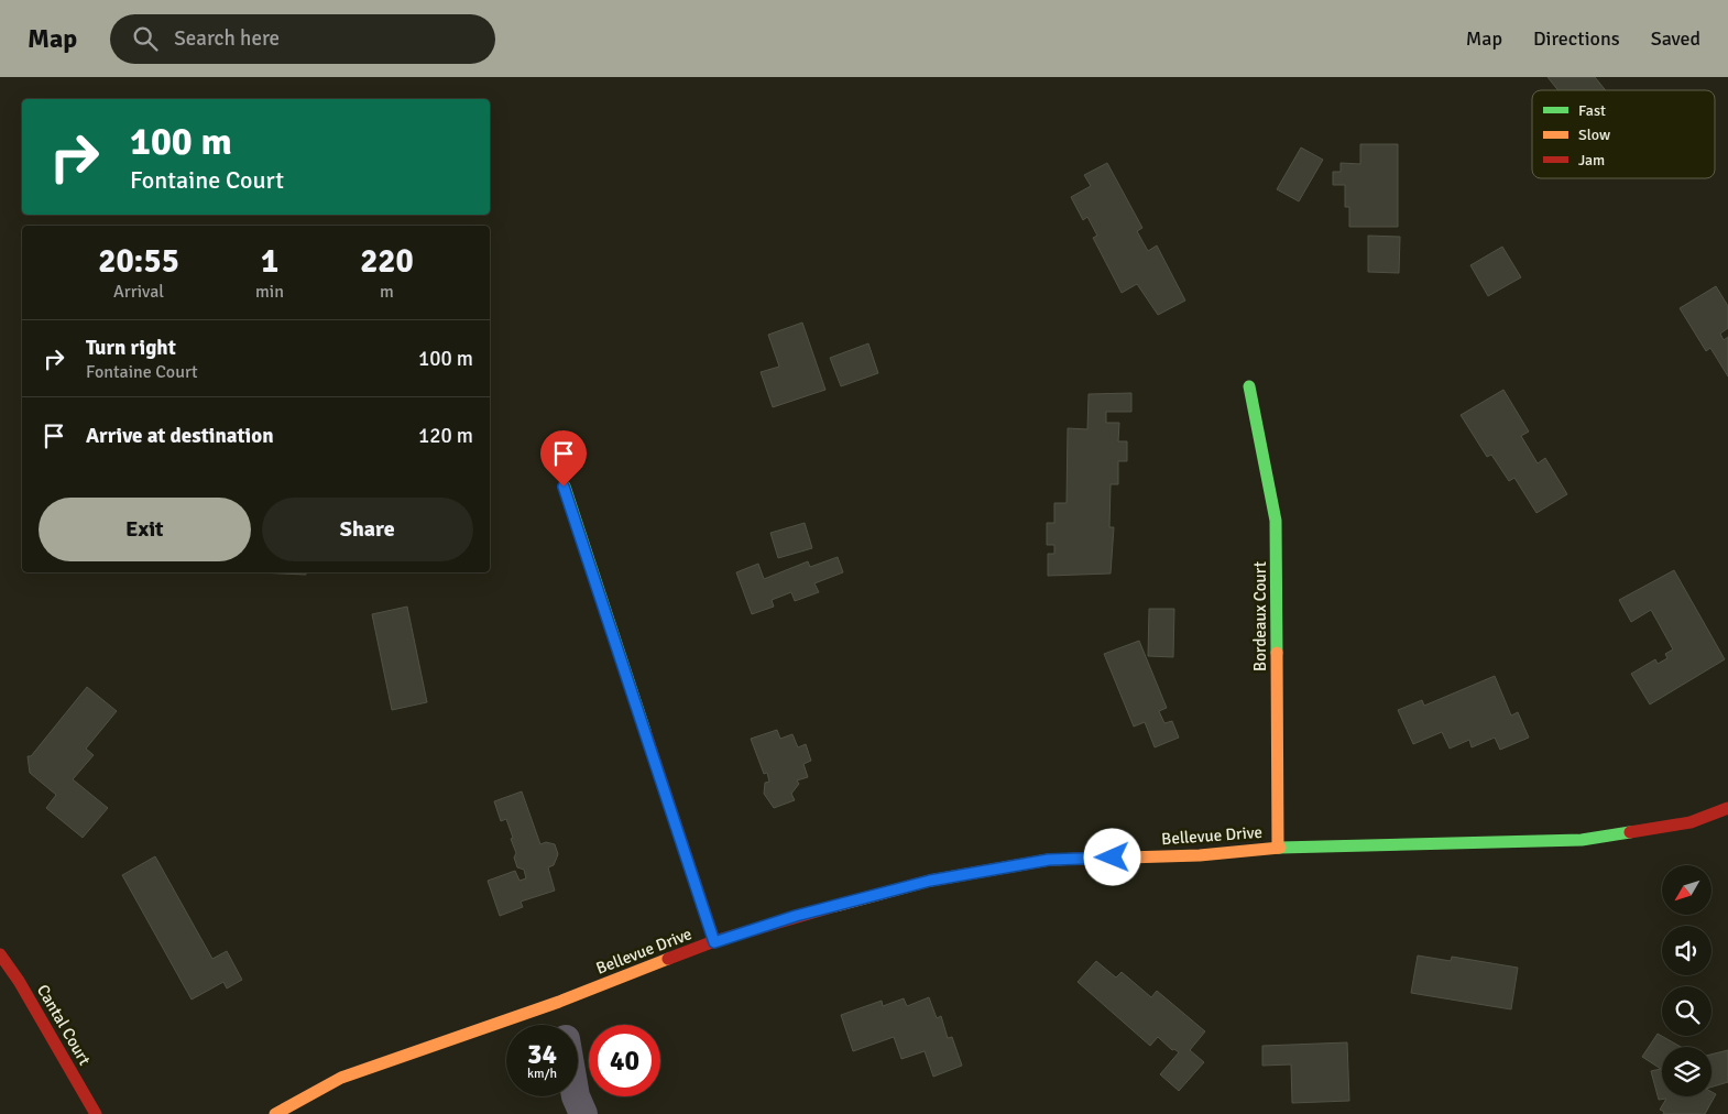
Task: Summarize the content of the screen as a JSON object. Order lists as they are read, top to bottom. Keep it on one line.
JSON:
{"streets":{"street":["Bordeaux Court","Bellevue Drive","Cantal Court"]},"crossings":[["Bordeaux Court","Bellevue Drive"]],"legend":["Fast","Slow","Jam"],"north":"bottom left","page":{"header":"Map","search":"Search here","nav":["Map","Directions","Saved"],"turn":["100 m","Fontaine Court"],"eta":["20:55","Arrival","1","min","220","m"],"list":[{"name":"Turn right","note":"Fontaine Court","value":"100 m"},{"name":"Arrive at destination","value":"120 m"}],"buttons":["Exit","Share"],"speed":"34 km/h","limit":"40"}}
